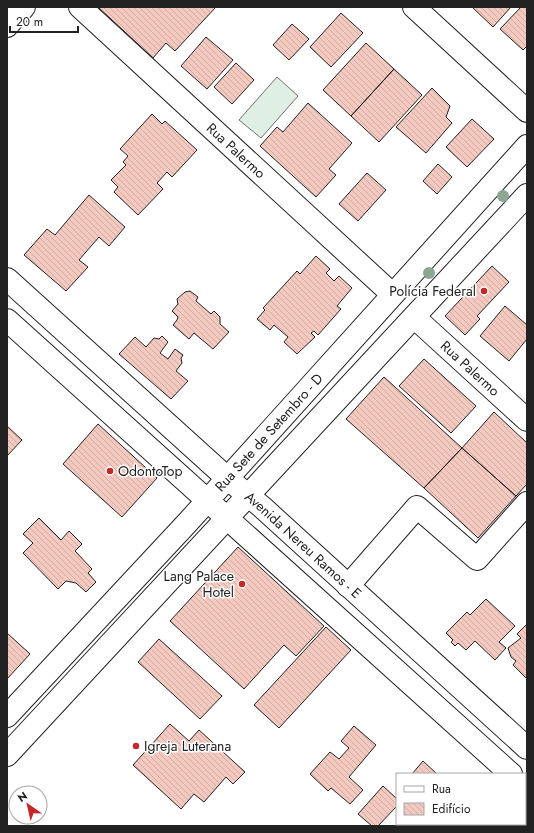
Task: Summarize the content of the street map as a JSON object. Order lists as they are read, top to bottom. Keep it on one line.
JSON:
{"streets":{"street":["Rua Palermo","Rua Sete de Setembro - D","Avenida Nereu Ramos - E"]},"crossings":[["Rua Palermo","Rua Sete de Setembro - D"],["Rua Sete de Setembro - D","Avenida Nereu Ramos - E"]],"places":["Polícia Federal","OdontoTop","Lang Palace Hotel","Igreja Luterana"],"legend":["Rua","Edifício"],"scale_bar":"20 m","north":"top left"}
